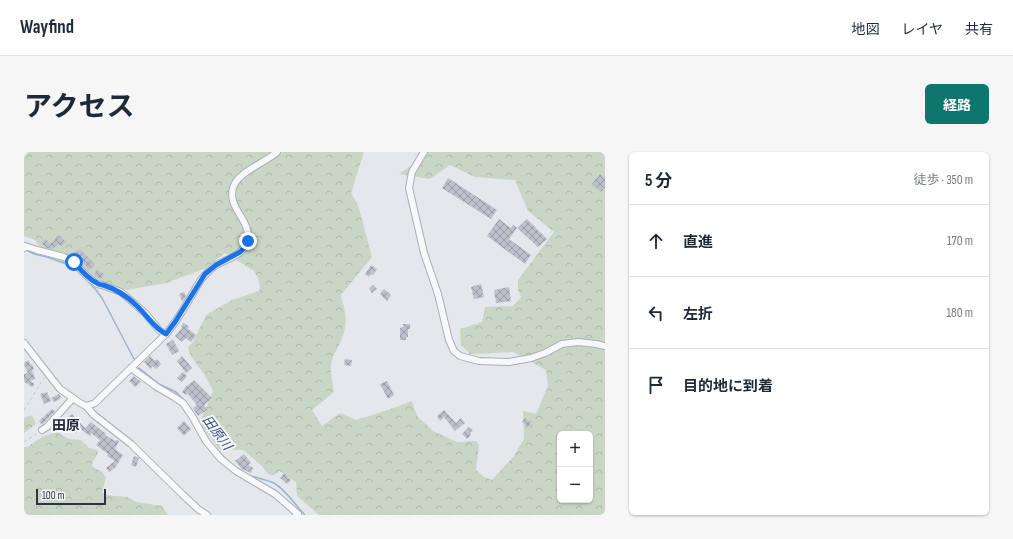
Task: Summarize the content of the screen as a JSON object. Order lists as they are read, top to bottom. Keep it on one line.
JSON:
{"districts":["田原"],"water":["田原川"],"scale_bar":"100 m","page":{"header":"Wayfind","nav":["地図","レイヤ","共有"],"title":"アクセス","buttons":"経路","heading":["5 分","徒歩 · 350 m"],"list":[["直進","170 m"],["左折","180 m"],"目的地に到着"],"map_buttons":["+","−"],"scale":"100 m"}}
